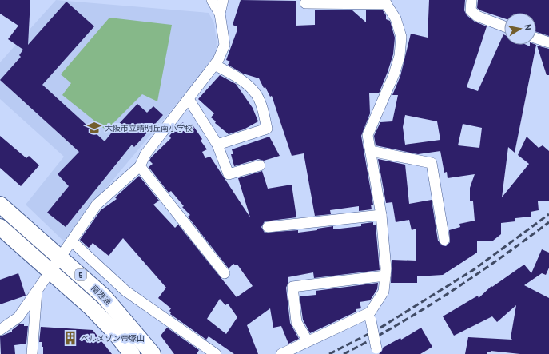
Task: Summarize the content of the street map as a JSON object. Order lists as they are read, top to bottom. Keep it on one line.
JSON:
{"streets":{"main road":["5","南港通"]},"places":{"school or university":["大阪市立晴明丘南小学校"],"building":["ベルメゾン帝塚山"]},"north":"right"}
